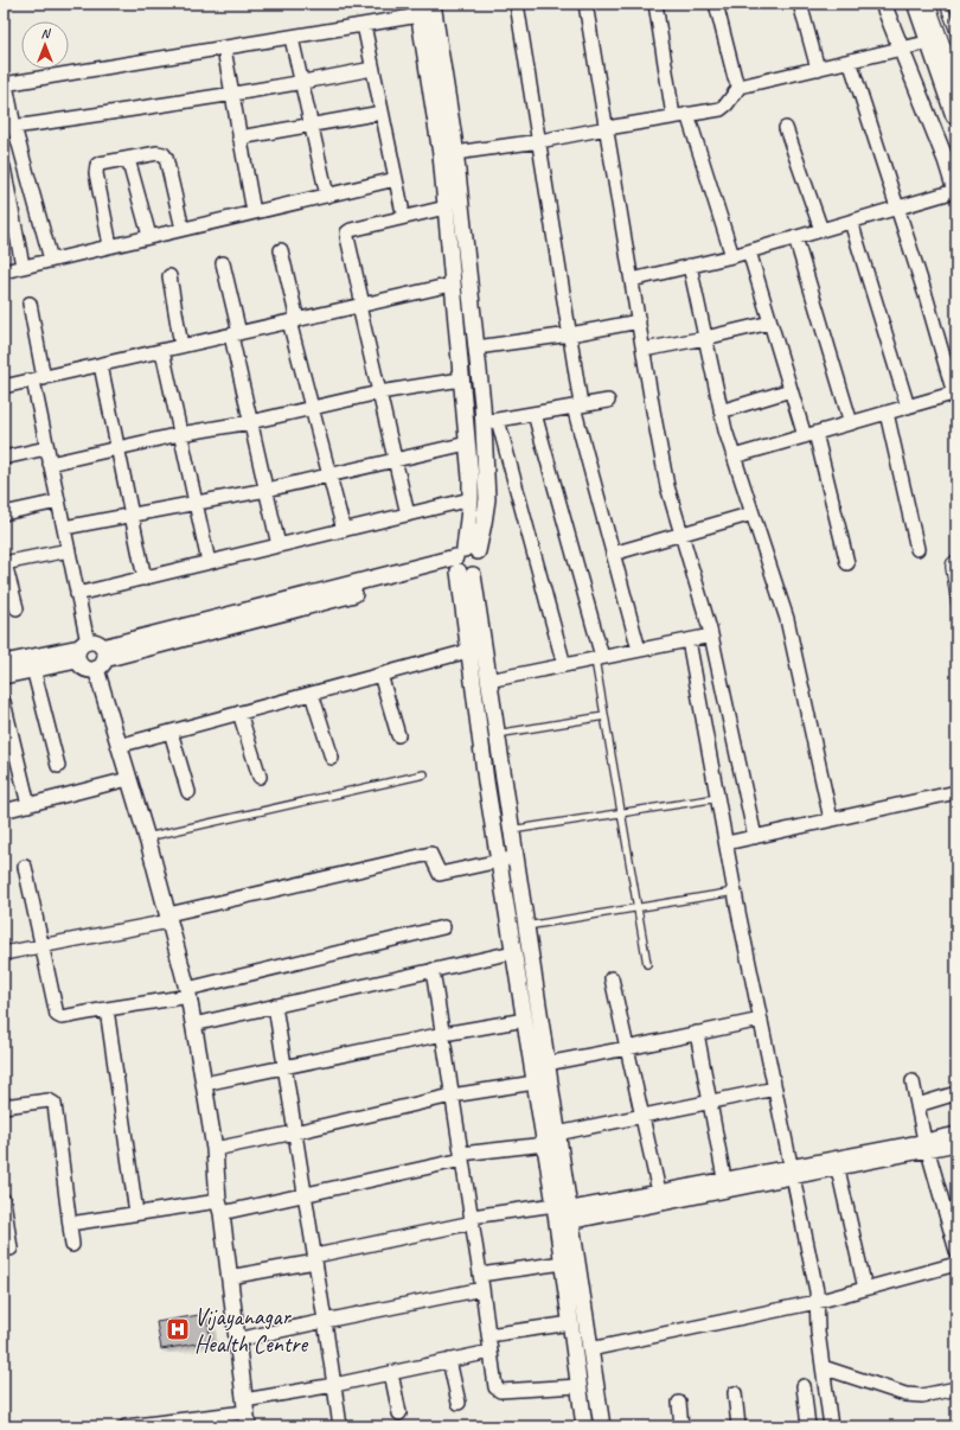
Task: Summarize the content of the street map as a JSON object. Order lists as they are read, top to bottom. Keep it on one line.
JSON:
{"places":{"hospital":["Vijayanagar Health Centre"]},"north":"top"}
